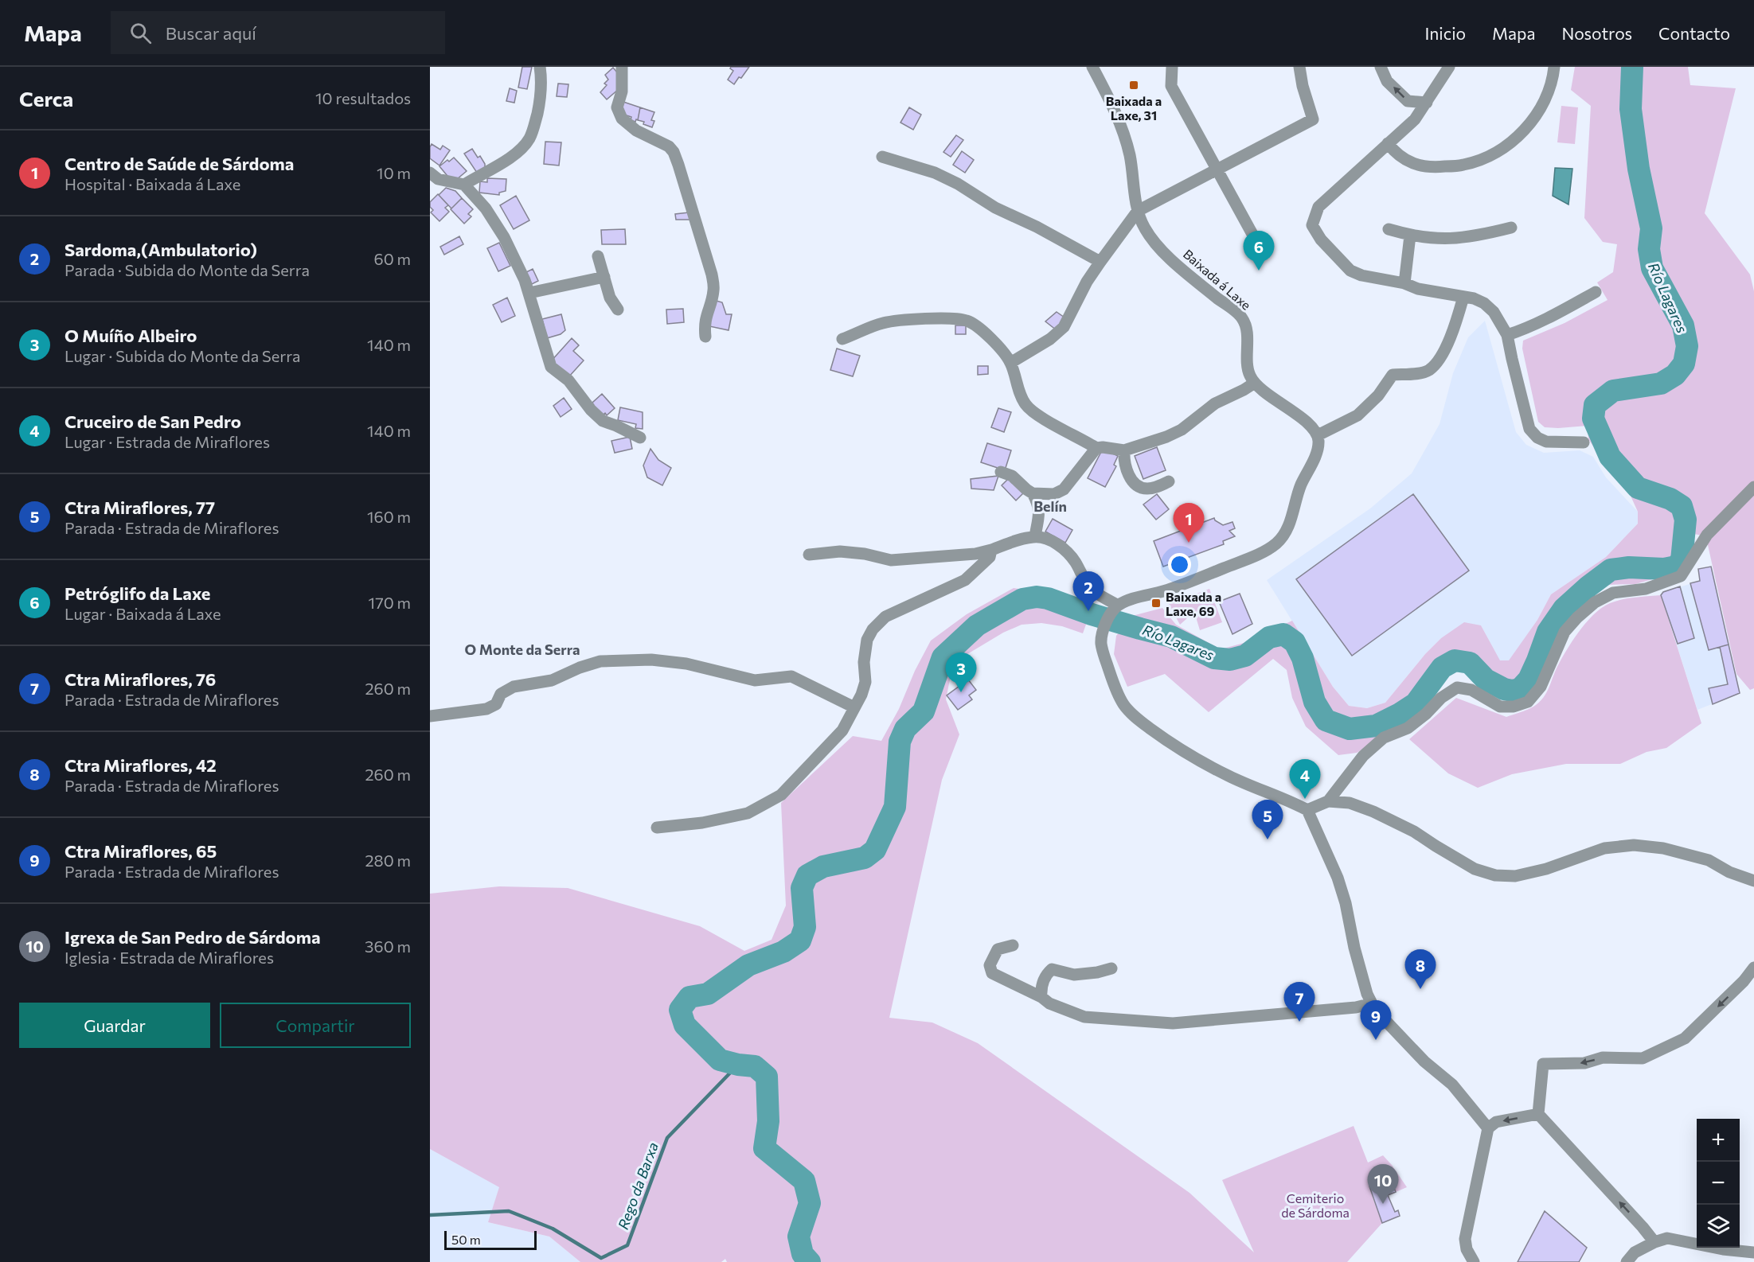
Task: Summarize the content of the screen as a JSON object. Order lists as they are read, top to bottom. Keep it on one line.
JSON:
{"streets":{"street":["Baixada á Laxe"]},"districts":["Belín","O Monte da Serra"],"water":["Río Lagares","Rego da Barxa"],"parks":["Cemiterio de Sárdoma"],"places":{"transit":["Baixada a Laxe, 31","Baixada a Laxe, 69"]},"scale_bar":"50 m","page":{"header":"Mapa","search":"Buscar aquí","nav":["Inicio","Mapa","Nosotros","Contacto"],"heading":["Cerca","10 resultados"],"list":[{"mark":"1","name":"Centro de Saúde de Sárdoma","note":"Hospital · Baixada á Laxe","value":"10 m"},{"mark":"2","name":"Sardoma,(Ambulatorio)","note":"Parada · Subida do Monte da Serra","value":"60 m"},{"mark":"3","name":"O Muíño Albeiro","note":"Lugar · Subida do Monte da Serra","value":"140 m"},{"mark":"4","name":"Cruceiro de San Pedro","note":"Lugar · Estrada de Miraflores","value":"140 m"},{"mark":"5","name":"Ctra Miraflores, 77","note":"Parada · Estrada de Miraflores","value":"160 m"},{"mark":"6","name":"Petróglifo da Laxe","note":"Lugar · Baixada á Laxe","value":"170 m"},{"mark":"7","name":"Ctra Miraflores, 76","note":"Parada · Estrada de Miraflores","value":"260 m"},{"mark":"8","name":"Ctra Miraflores, 42","note":"Parada · Estrada de Miraflores","value":"260 m"},{"mark":"9","name":"Ctra Miraflores, 65","note":"Parada · Estrada de Miraflores","value":"280 m"},{"mark":"10","name":"Igrexa de San Pedro de Sárdoma","note":"Iglesia · Estrada de Miraflores","value":"360 m"}],"pins":["6","1","2","3","4","5","8","7","9","10"],"buttons":["Guardar","Compartir"],"map_buttons":["+","−"],"scale":"50 m"}}
